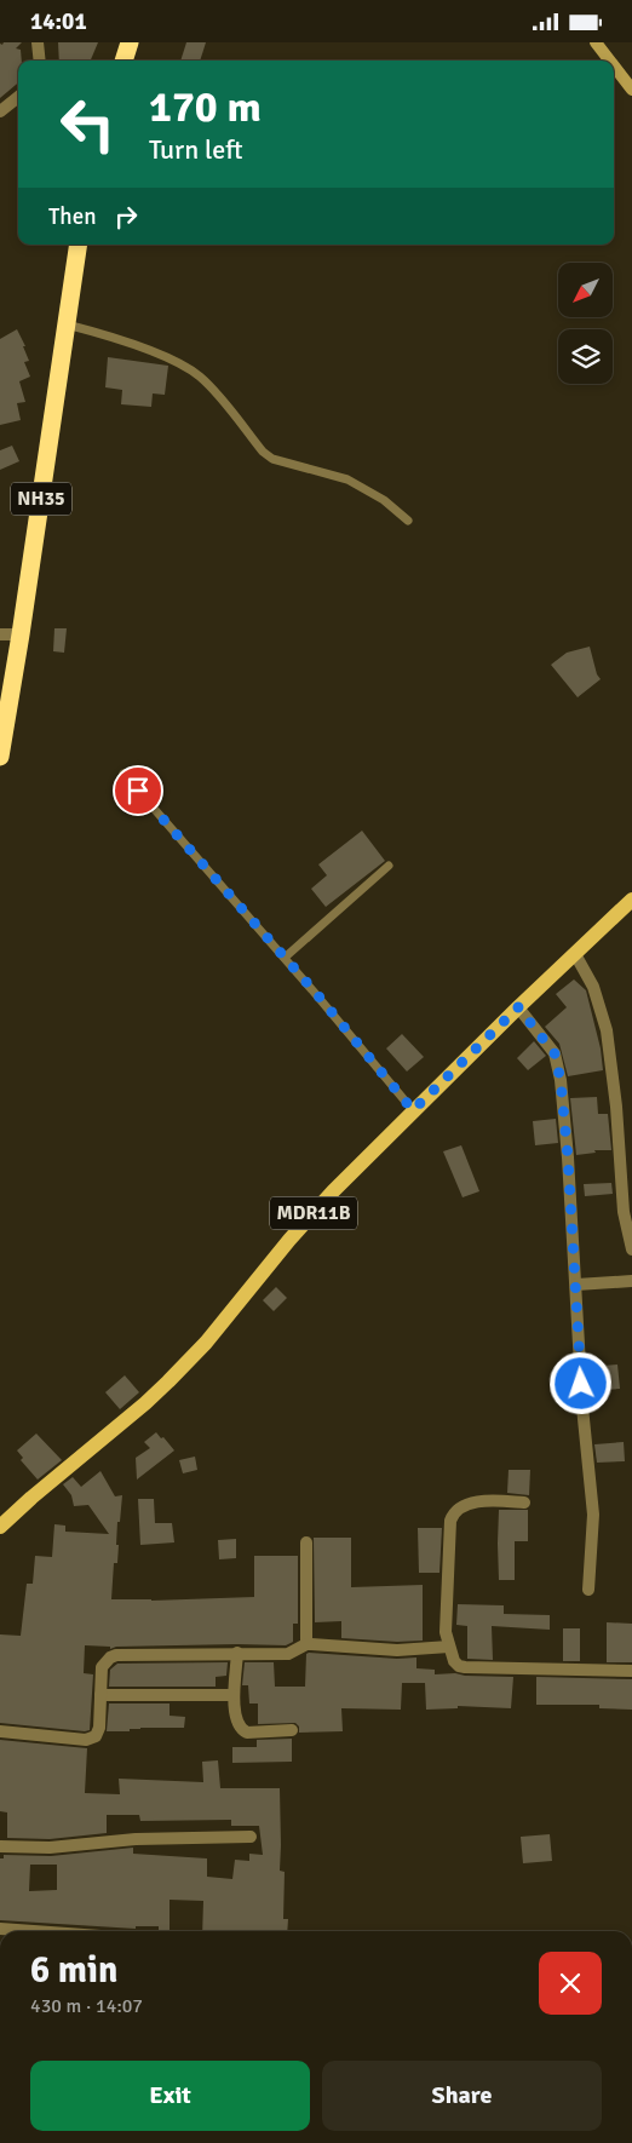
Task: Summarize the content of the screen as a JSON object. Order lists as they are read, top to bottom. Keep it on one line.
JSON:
{"streets":{"highway":["NH35"],"main road":["MDR11B"]},"north":"bottom left","page":{"status":"14:01","turn":["170 m","Turn left"],"then":"Then","heading":["6 min","430 m · 14:07"],"buttons":["Exit","Share"]}}
